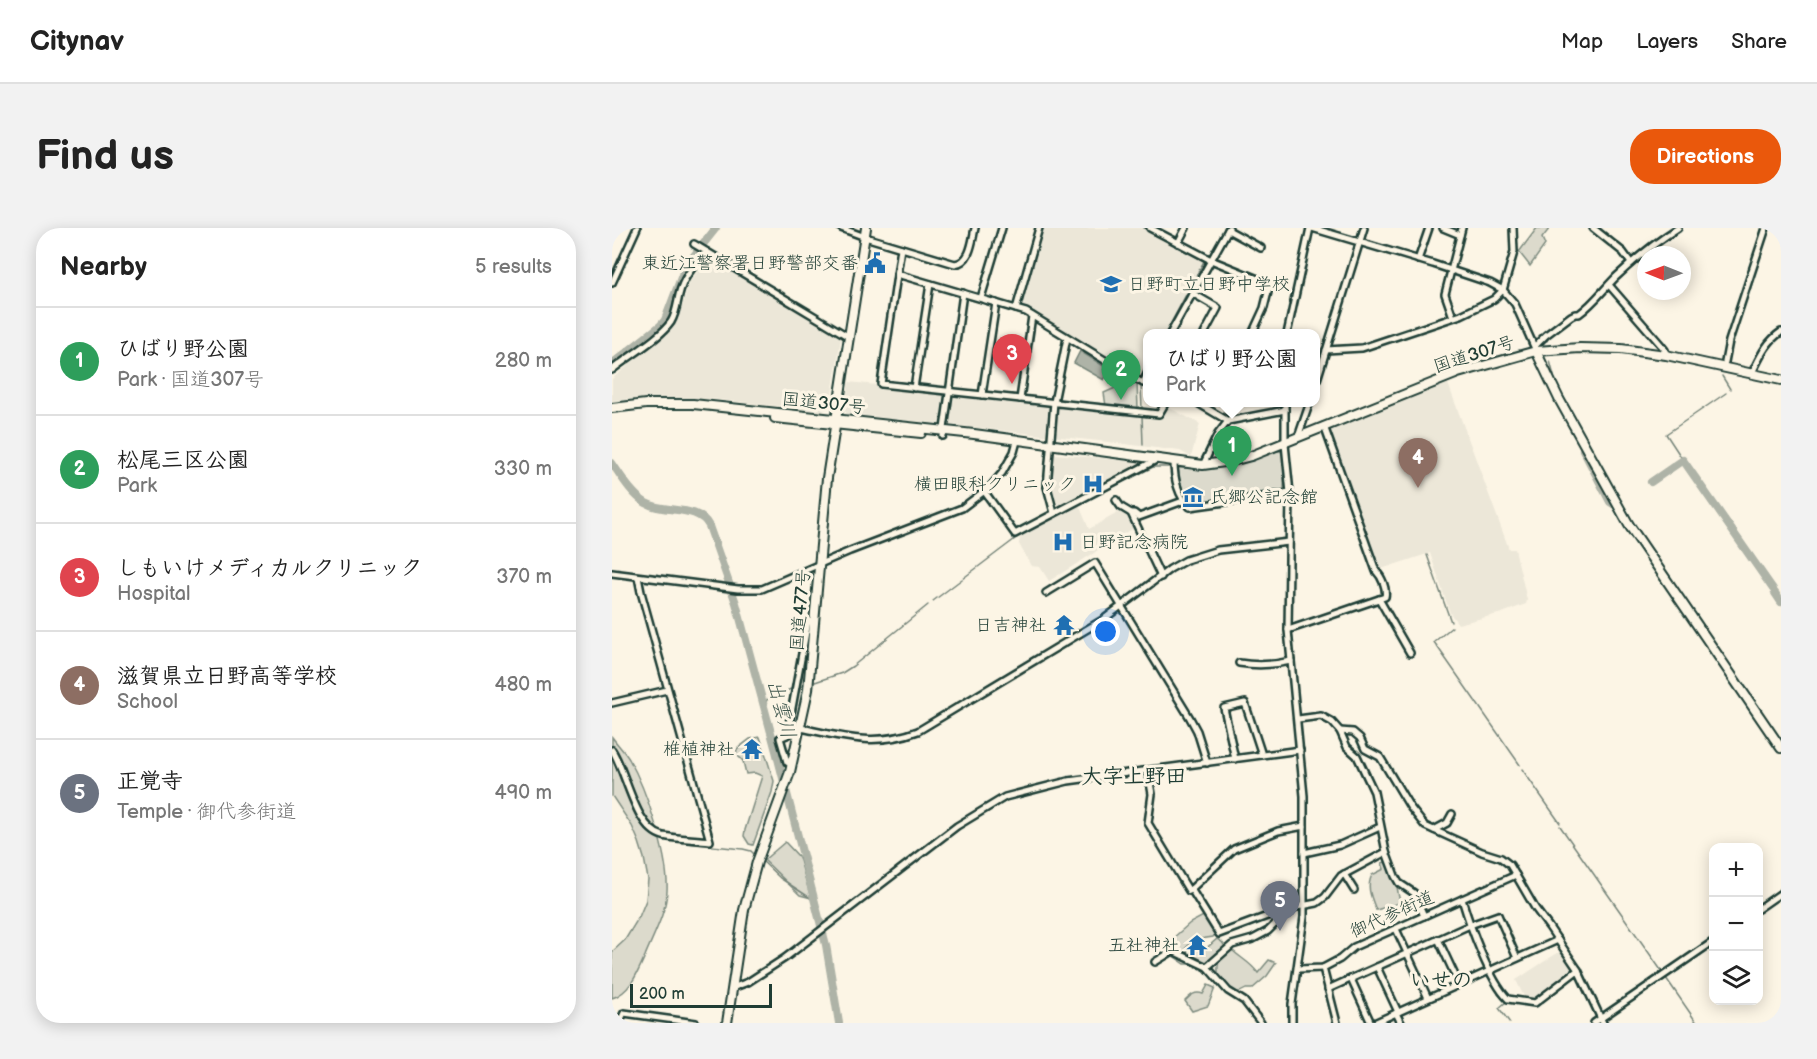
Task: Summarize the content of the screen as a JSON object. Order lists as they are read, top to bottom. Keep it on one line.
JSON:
{"streets":{"highway":["国道307号","国道477号"],"street":["御代参街道"]},"crossings":[["国道307号","国道477号"]],"districts":["大字上野田","いせの"],"water":["出雲川"],"places":{"public building":["東近江警察署日野警部交番"],"school or university":["日野町立日野中学校"],"hospital":["横田眼科クリニック","日野記念病院"],"museum":["氏郷公記念館"],"temple":["日吉神社","椎植神社","五社神社"]},"scale_bar":"200 m","north":"left","page":{"header":"Citynav","nav":["Map","Layers","Share"],"buttons":"Directions","title":"Find us","heading":["Nearby","5 results"],"list":[{"mark":"1","name":"ひばり野公園","note":"Park · 国道307号","value":"280 m"},{"mark":"2","name":"松尾三区公園","note":"Park","value":"330 m"},{"mark":"3","name":"しもいけメディカルクリニック","note":"Hospital","value":"370 m"},{"mark":"4","name":"滋賀県立日野高等学校","note":"School","value":"480 m"},{"mark":"5","name":"正覚寺","note":"Temple · 御代参街道","value":"490 m"}],"popup":["ひばり野公園","Park"],"pins":["3","2","1","4","5"],"map_buttons":["+","−"],"scale":"200 m"}}
